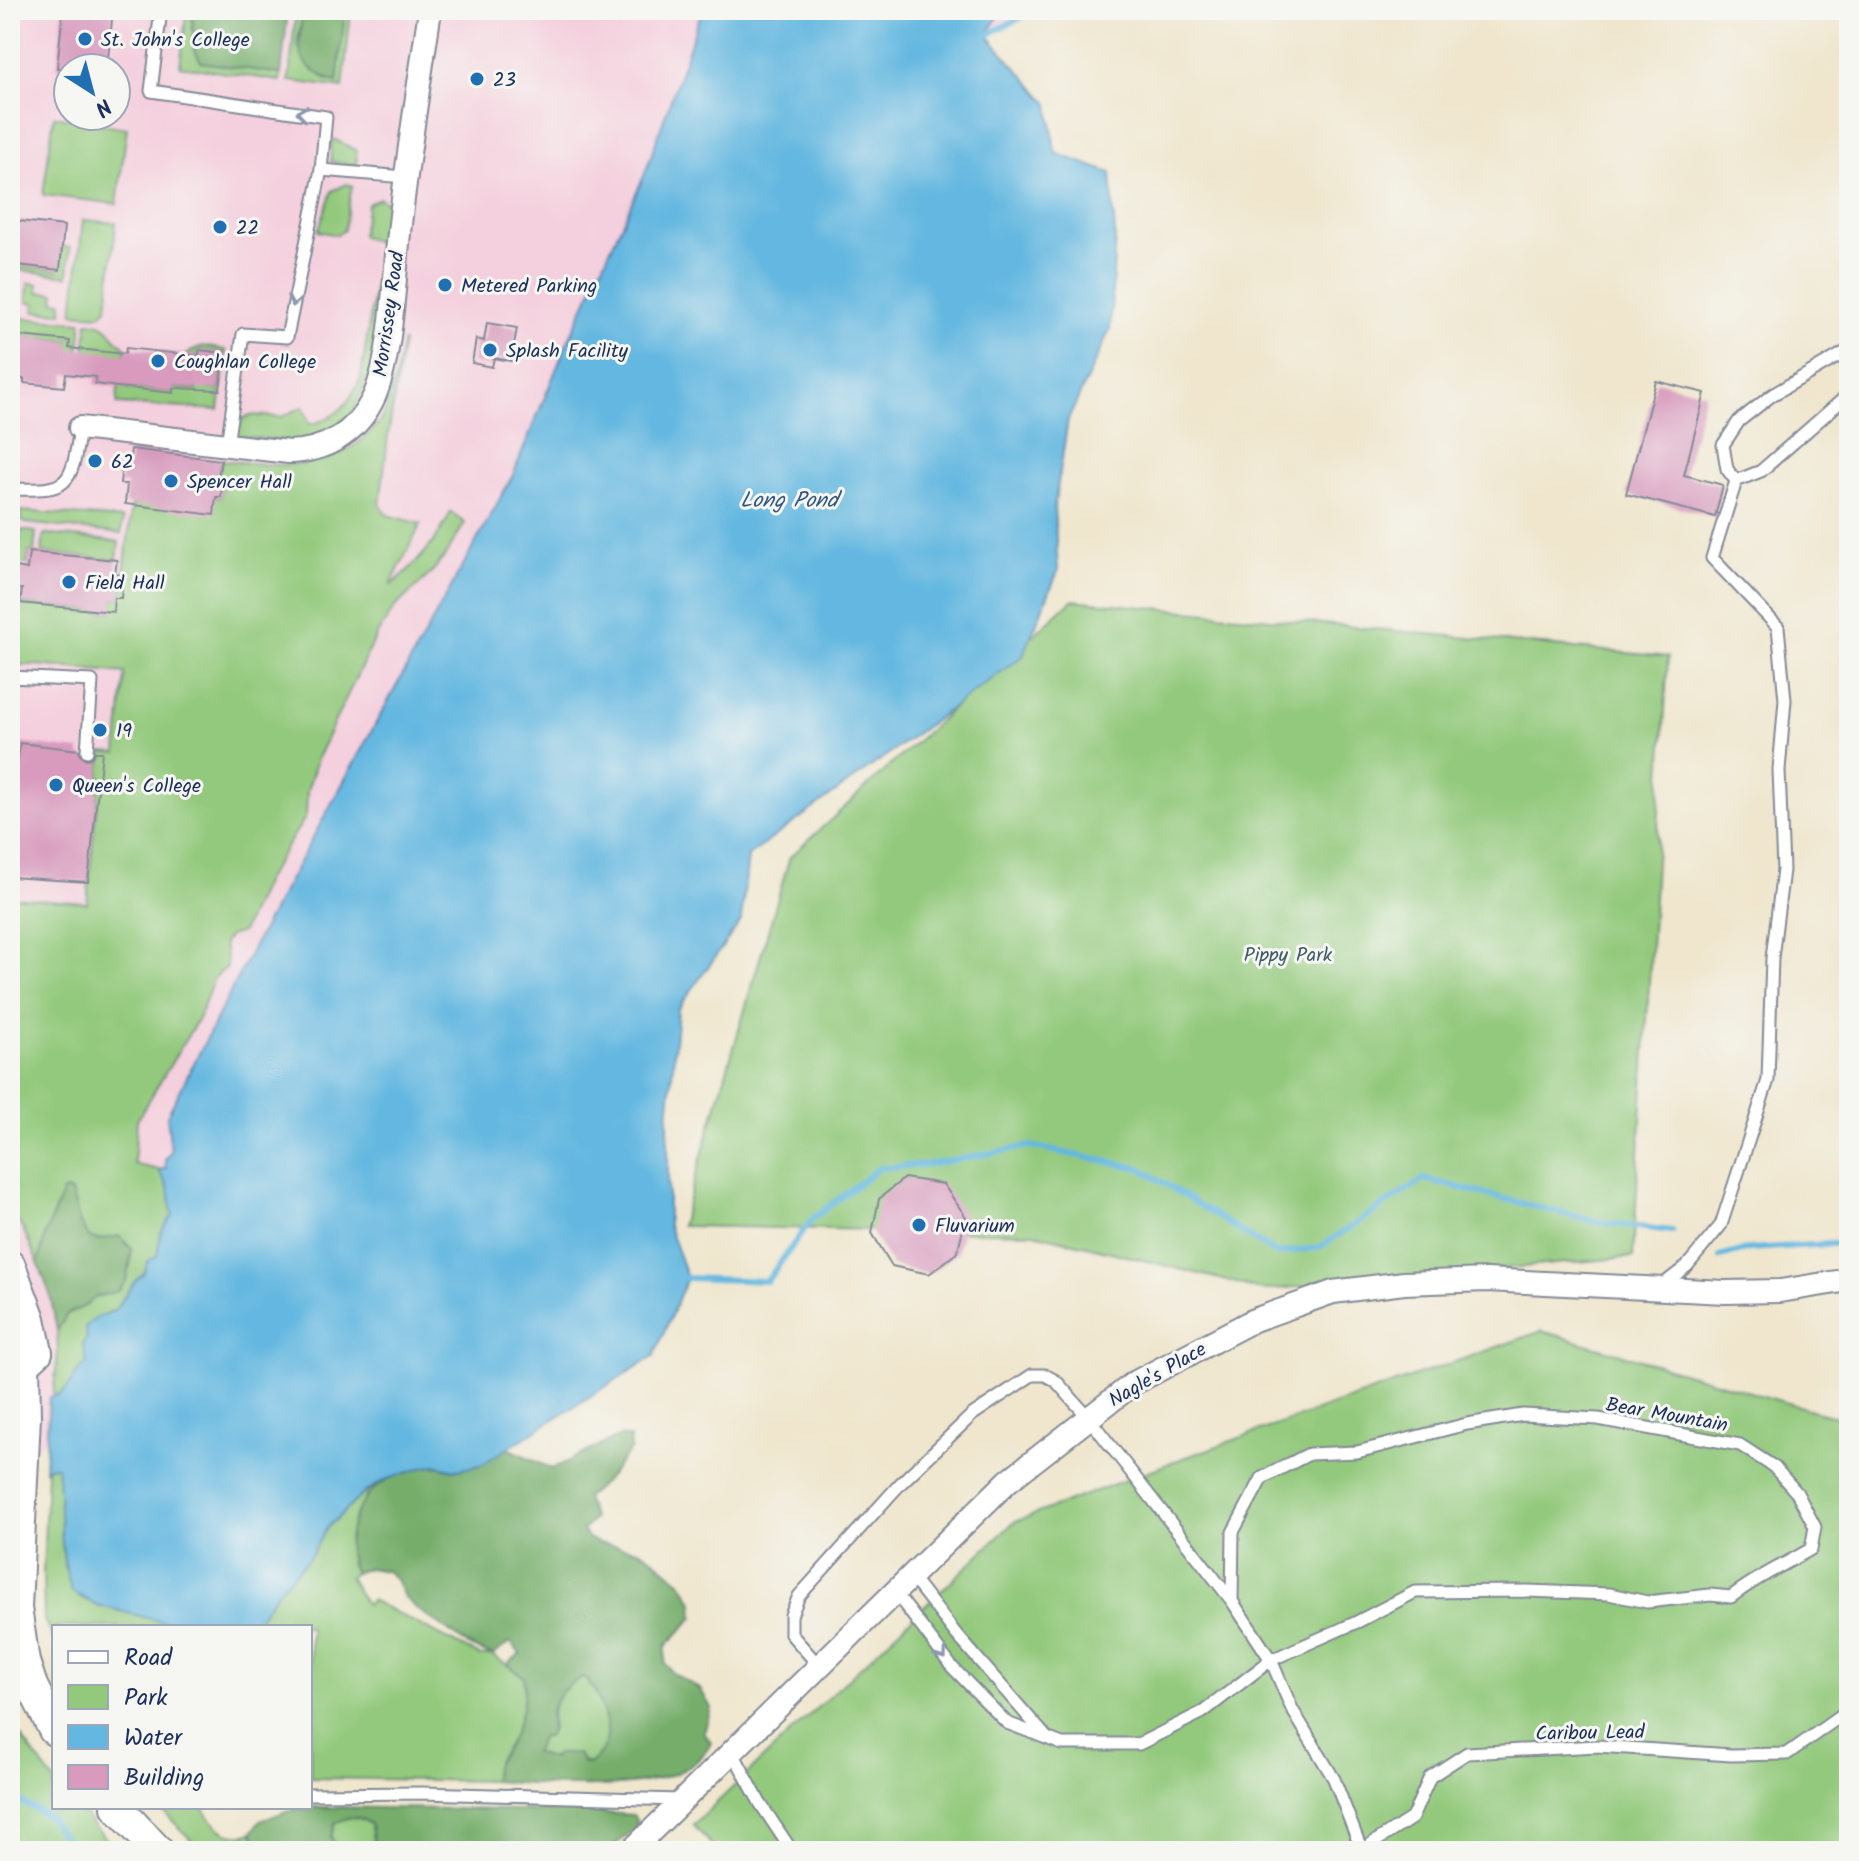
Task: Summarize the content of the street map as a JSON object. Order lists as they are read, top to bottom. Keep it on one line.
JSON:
{"streets":{"street":["Morrissey Road","Nagle's Place"],"lane":["Bear Mountain","Caribou Lead"]},"crossings":[["Nagle's Place","Bear Mountain"],["Nagle's Place","Caribou Lead"],["Bear Mountain","Caribou Lead"]],"water":["Long Pond"],"parks":["Pippy Park"],"places":["St. John's College","23","22","Metered Parking","Splash Facility","Coughlan College","62","Spencer Hall","Field Hall","19","Queen's College","Fluvarium"],"legend":["Road","Park","Water","Building"],"north":"bottom right"}
